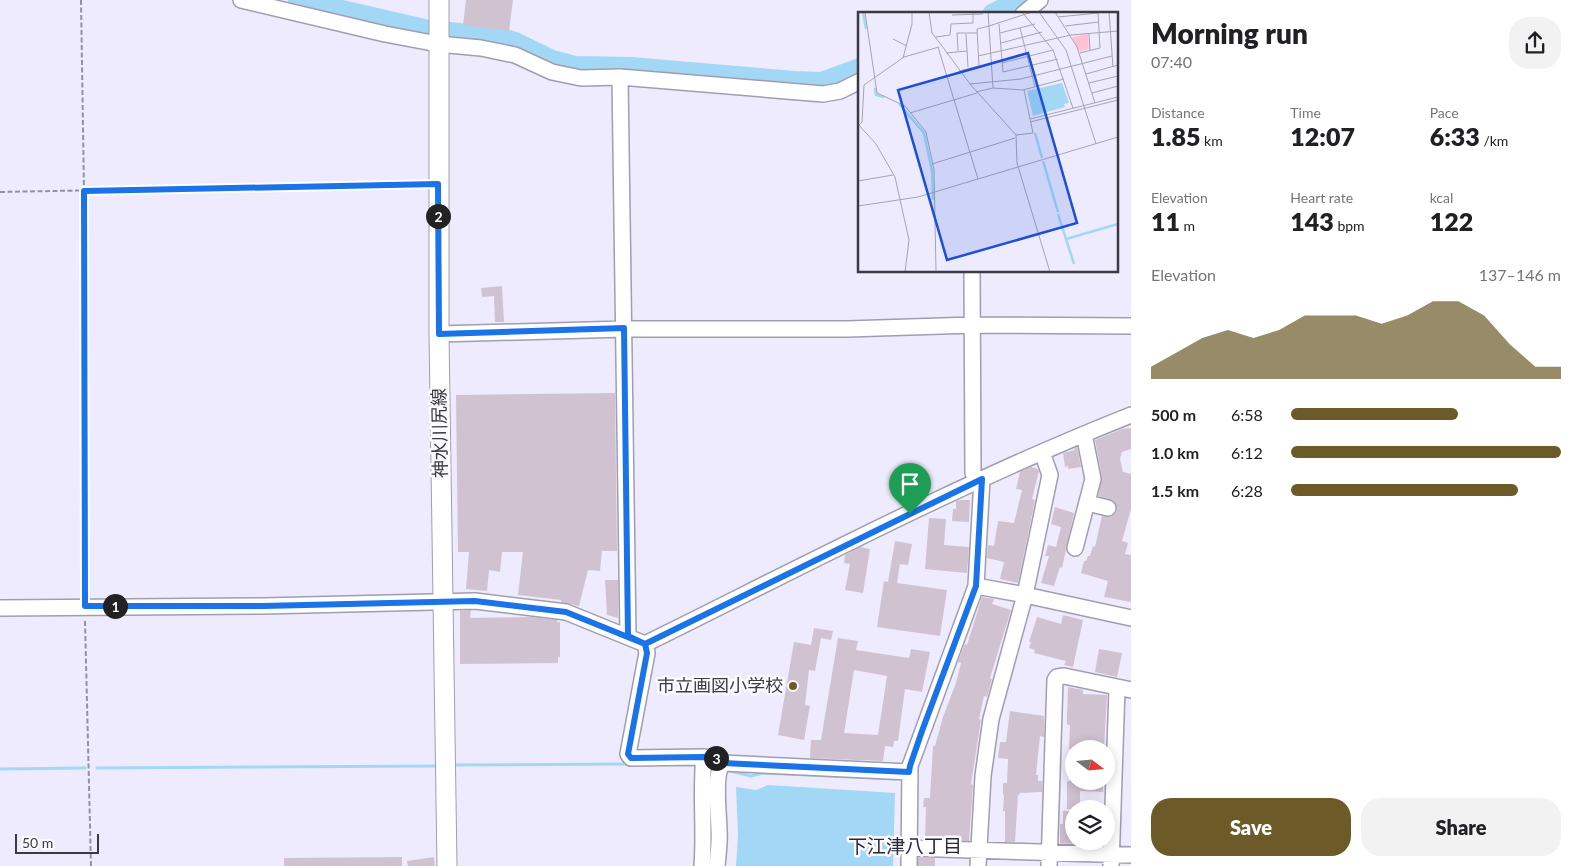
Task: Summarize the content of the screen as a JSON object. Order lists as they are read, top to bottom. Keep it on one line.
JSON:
{"streets":{"main road":["神水川尻線"]},"districts":["下江津八丁目"],"places":["市立画図小学校"],"scale_bar":"50 m","north":"right","page":{"heading":["Morning run","07:40"],"stats":[["Distance","1.85 km"],["Time","12:07"],["Pace","6:33 /km"],["Elevation","11 m"],["Heart rate","143 bpm"],["kcal","122"]],"pins":["2","1","3"],"chart":["Elevation","137–146 m"],"list":[{"name":"500 m","note":"6:58"},{"name":"1.0 km","note":"6:12"},{"name":"1.5 km","note":"6:28"}],"buttons":["Save","Share"],"scale":"50 m"}}
